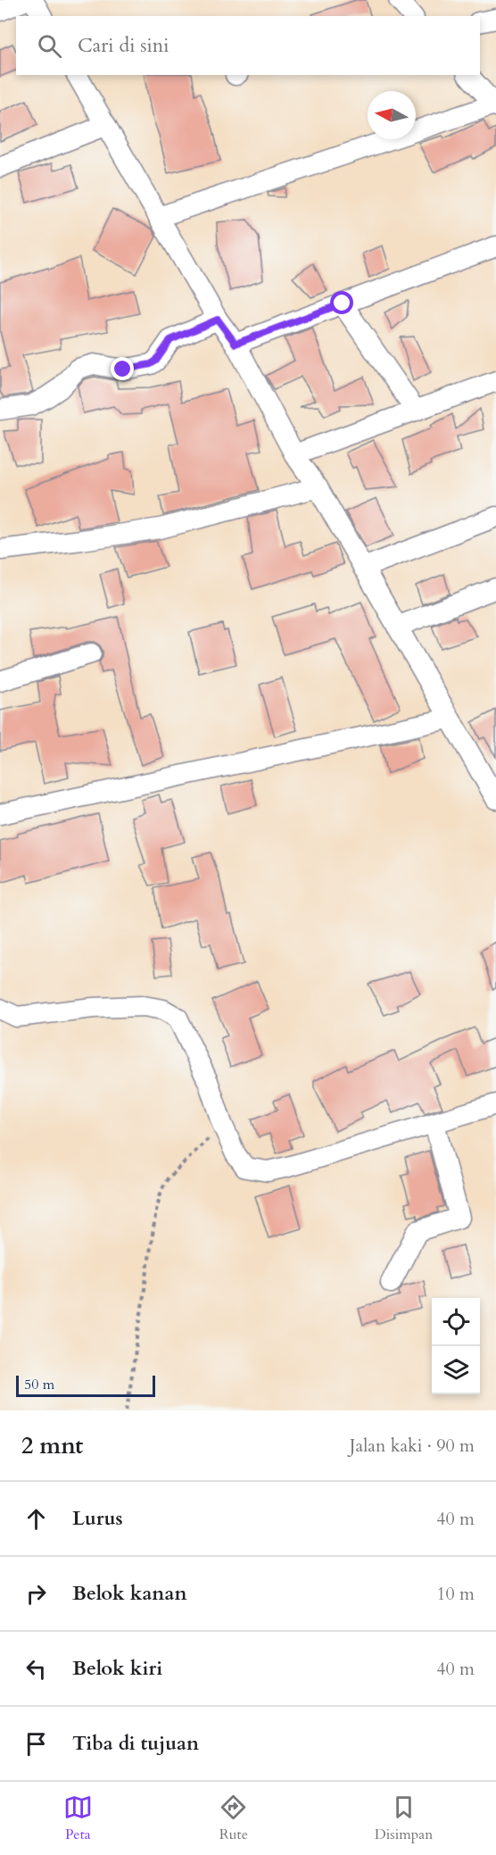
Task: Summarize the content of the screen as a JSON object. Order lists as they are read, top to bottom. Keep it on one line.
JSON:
{"scale_bar":"50 m","north":"left","page":{"search":"Cari di sini","scale":"50 m","heading":["2 mnt","Jalan kaki · 90 m"],"list":[["Lurus","40 m"],["Belok kanan","10 m"],["Belok kiri","40 m"],"Tiba di tujuan"],"nav":["Peta","Rute","Disimpan"]}}
